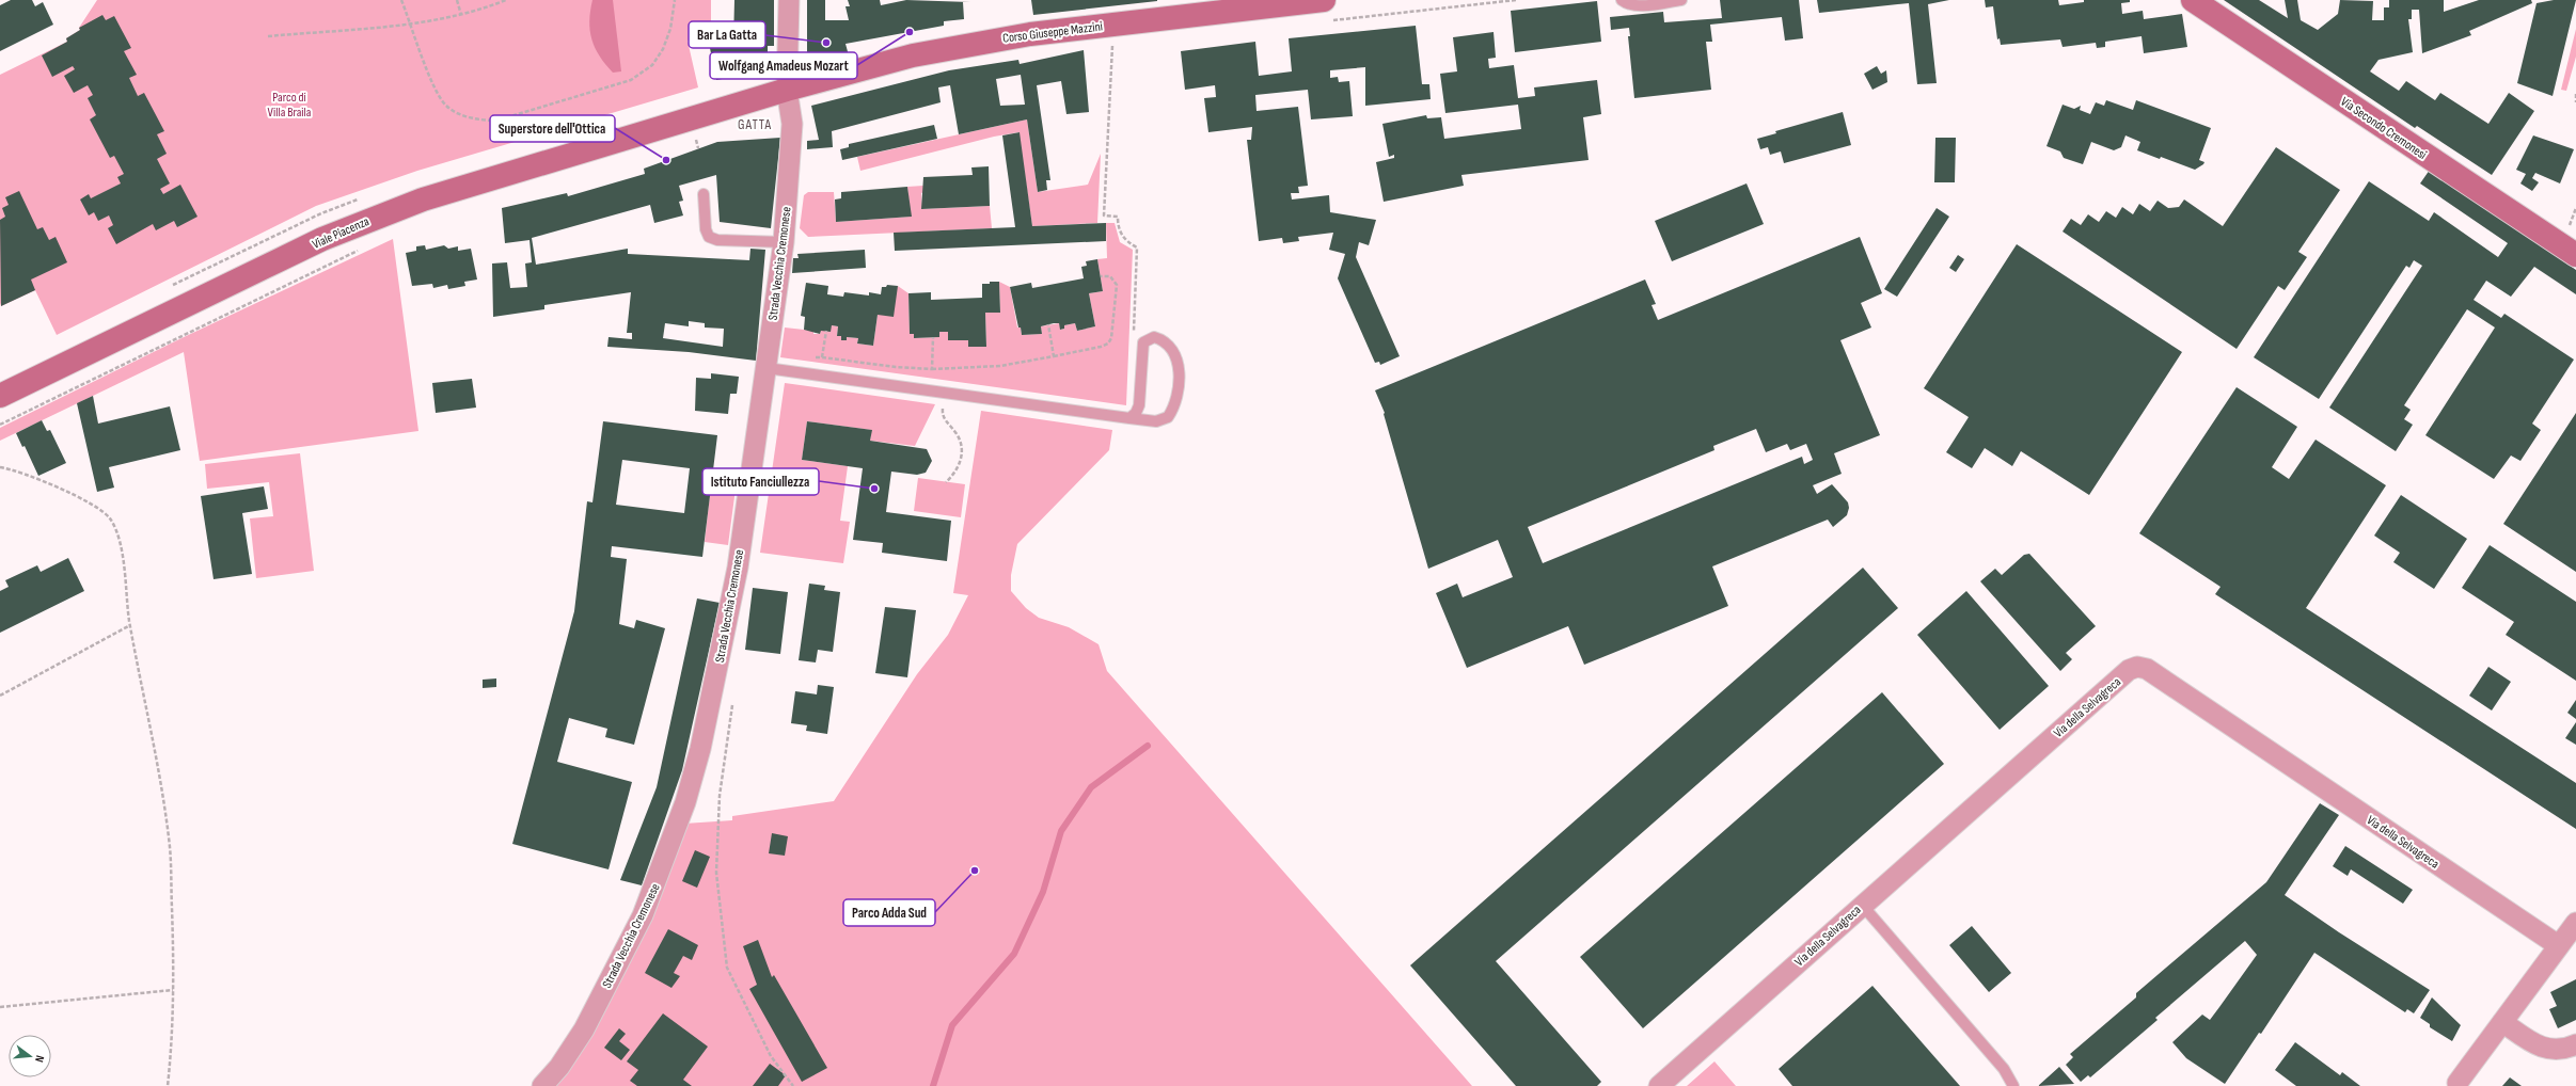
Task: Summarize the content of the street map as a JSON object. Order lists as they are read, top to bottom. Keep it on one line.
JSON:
{"streets":{"street":["Corso Giuseppe Mazzini","Via Secondo Cremonesi","Viale Piacenza","Strada Vecchia Cremonese","Via della Selvagreca"]},"crossings":[["Corso Giuseppe Mazzini","Viale Piacenza"],["Corso Giuseppe Mazzini","Strada Vecchia Cremonese"]],"districts":["GATTA"],"parks":["Parco di Villa Braila"],"places":["Wolfgang Amadeus Mozart","Bar La Gatta","Superstore dell'Ottica","Istituto Fanciullezza","Parco Adda Sud"],"north":"right"}
